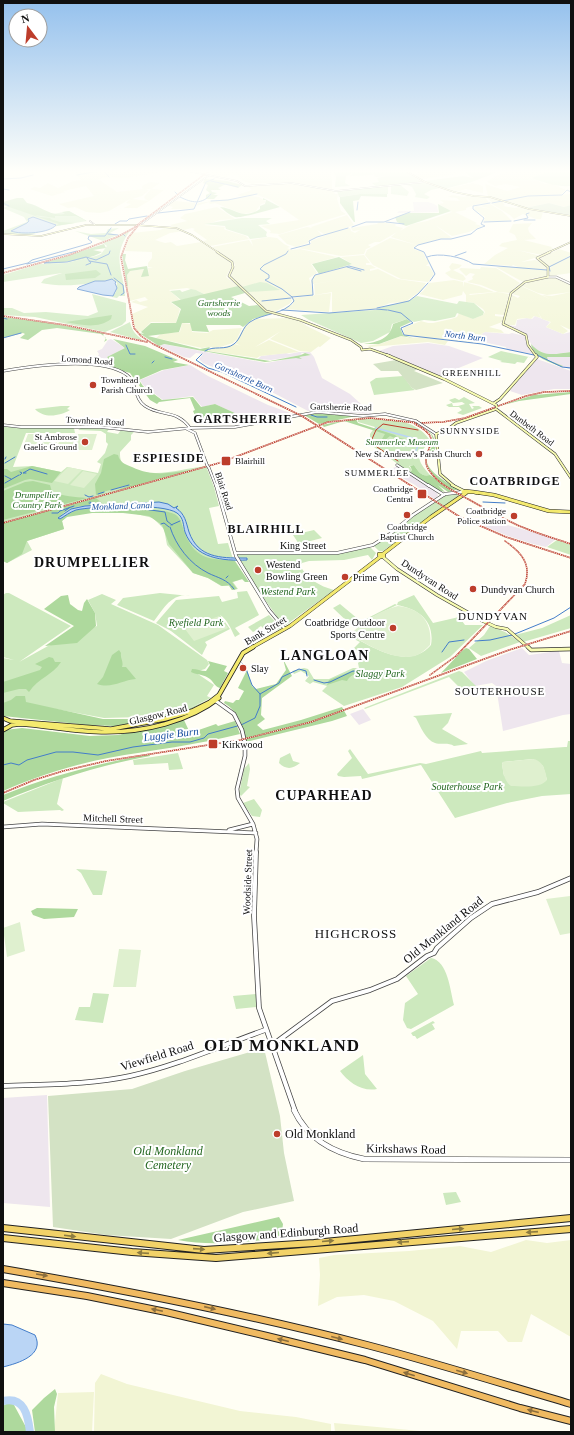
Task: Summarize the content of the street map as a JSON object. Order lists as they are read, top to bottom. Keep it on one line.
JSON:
{"streets":{"highway":["Glasgow and Edinburgh Road"],"main road":["Dunbeth Road","Dundyvan Road","Bank Street","Glasgow Road"],"street":["Lomond Road","Gartsherrie Road","Townhead Road","Blair Road","King Street","Mitchell Street","Woodside Street","Old Monkland Road","Viewfield Road","Kirkshaws Road"]},"crossings":[["Gartsherrie Road","Blair Road"],["Blair Road","King Street"],["Blair Road","Bank Street"],["Dundyvan Road","Bank Street"],["Bank Street","Glasgow Road"],["Bank Street","Woodside Street"],["Glasgow Road","Woodside Street"],["Mitchell Street","Woodside Street"],["Woodside Street","Old Monkland Road"],["Woodside Street","Viewfield Road"],["Woodside Street","Kirkshaws Road"]],"districts":["GREENHILL","GARTSHERRIE","SUNNYSIDE","ESPIESIDE","SUMMERLEE","COATBRIDGE","BLAIRHILL","DRUMPELLIER","DUNDYVAN","LANGLOAN","SOUTERHOUSE","CUPARHEAD","HIGHCROSS","OLD MONKLAND"],"water":["North Burn","Gartsherrie Burn","Monkland Canal","Luggie Burn"],"parks":["Gartsherrie woods","Summerlee Museum","Drumpellier Country Park","Westend Park","Ryefield Park","Slaggy Park","Souterhouse Park","Old Monkland Cemetery"],"places":{"other":["Townhead Parish Church","St Ambrose Gaelic Ground","New St Andrew's Parish Church","Coatbridge Baptist Church","Coatbridge Police station","Westend Bowling Green","Prime Gym","Dundyvan Church","Coatbridge Outdoor Sports Centre","Slay","Old Monkland"],"transit":["Blairhill","Coatbridge Central","Kirkwood"]},"north":"top"}
